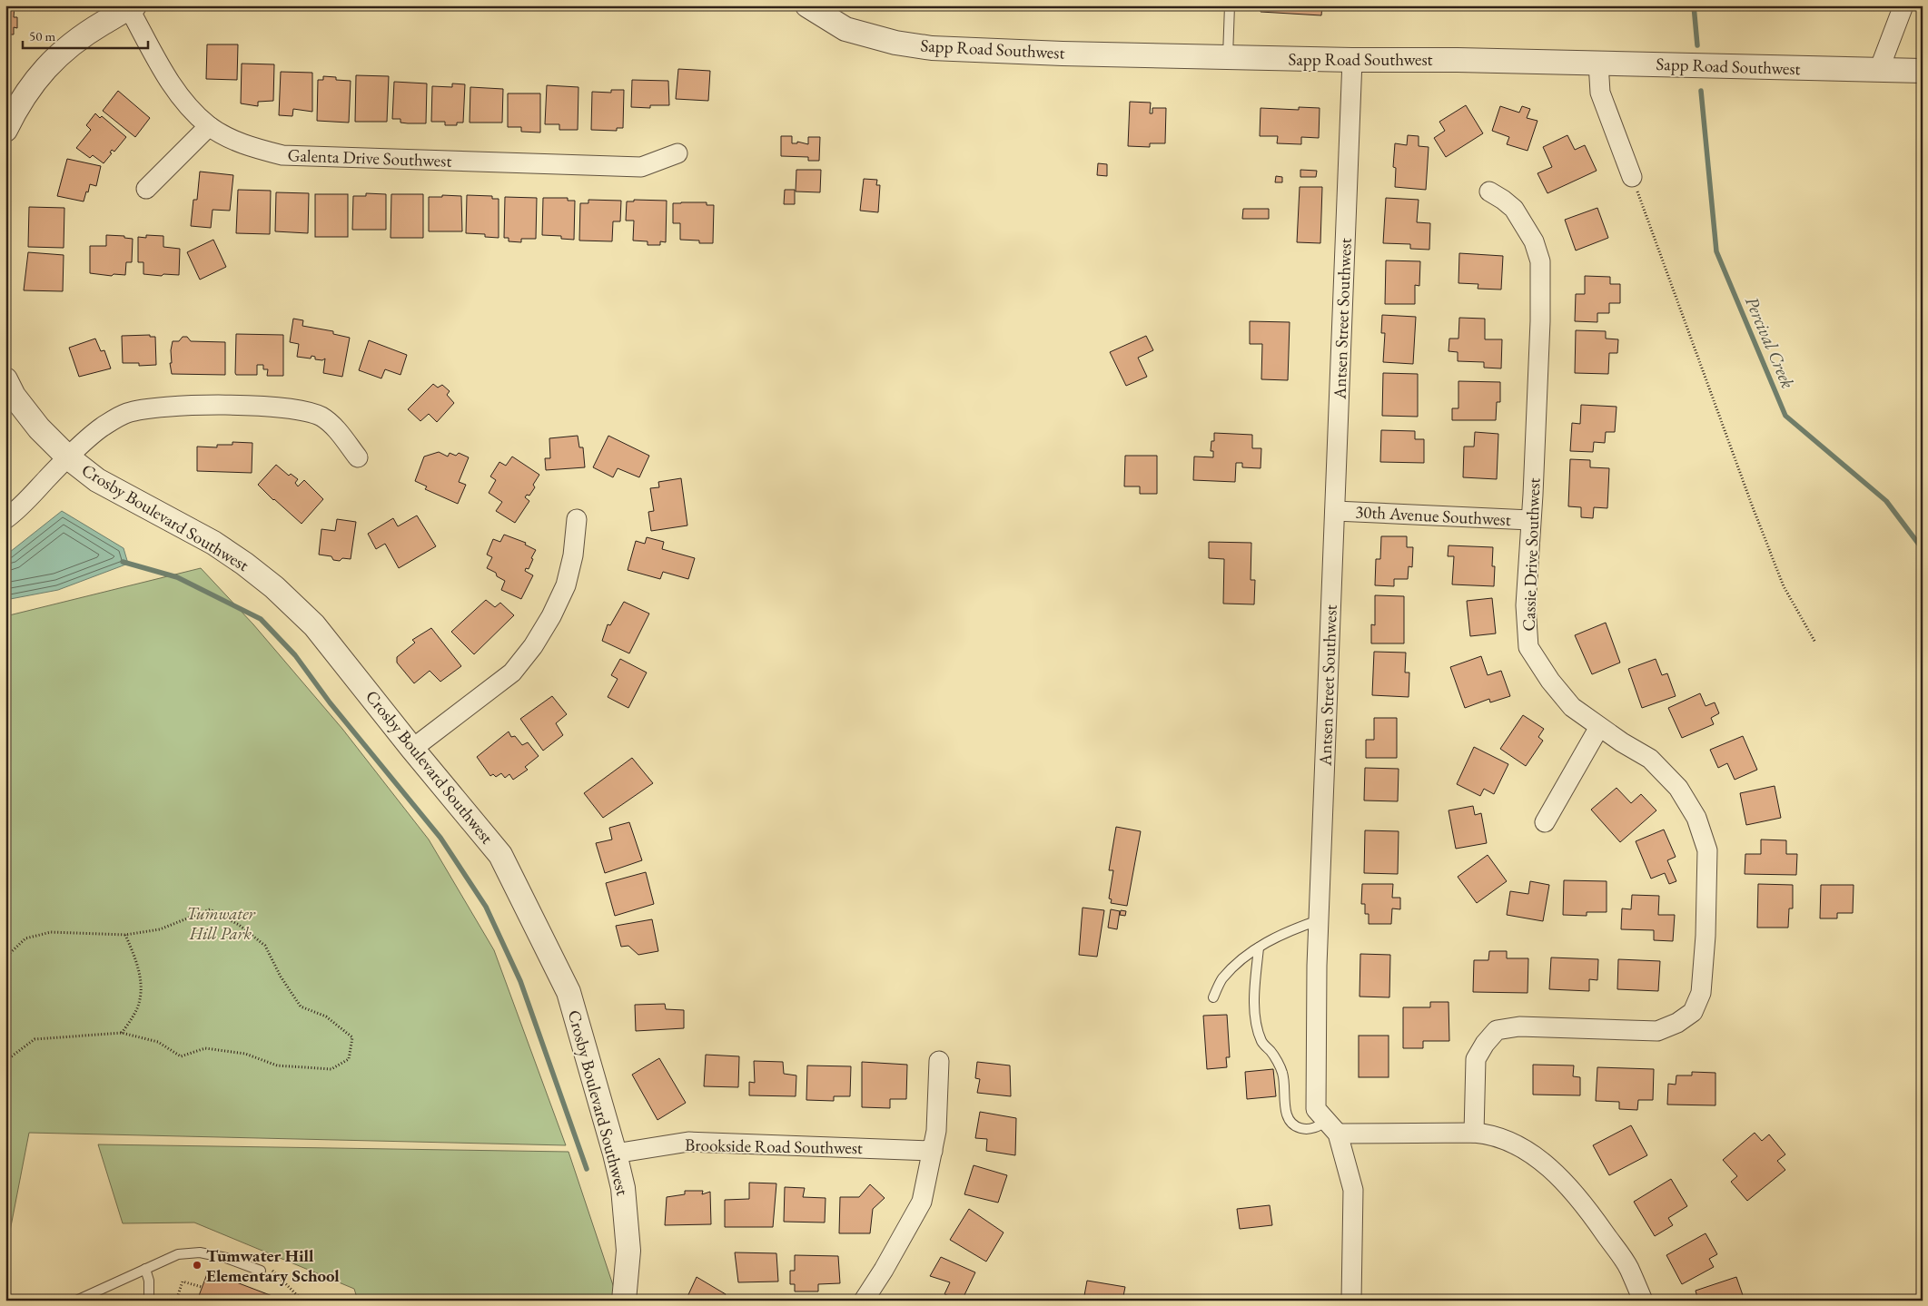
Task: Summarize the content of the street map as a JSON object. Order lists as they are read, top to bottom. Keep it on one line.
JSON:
{"streets":{"street":["Sapp Road Southwest","Galenta Drive Southwest","Antsen Street Southwest","30th Avenue Southwest","Crosby Boulevard Southwest","Cassie Drive Southwest","Brookside Road Southwest"]},"crossings":[["Sapp Road Southwest","Antsen Street Southwest"],["Antsen Street Southwest","30th Avenue Southwest"],["30th Avenue Southwest","Cassie Drive Southwest"],["Crosby Boulevard Southwest","Brookside Road Southwest"]],"water":["Percival Creek"],"parks":["Tumwater Hill Park"],"places":["Tumwater Hill Elementary School"],"scale_bar":"50 m"}
